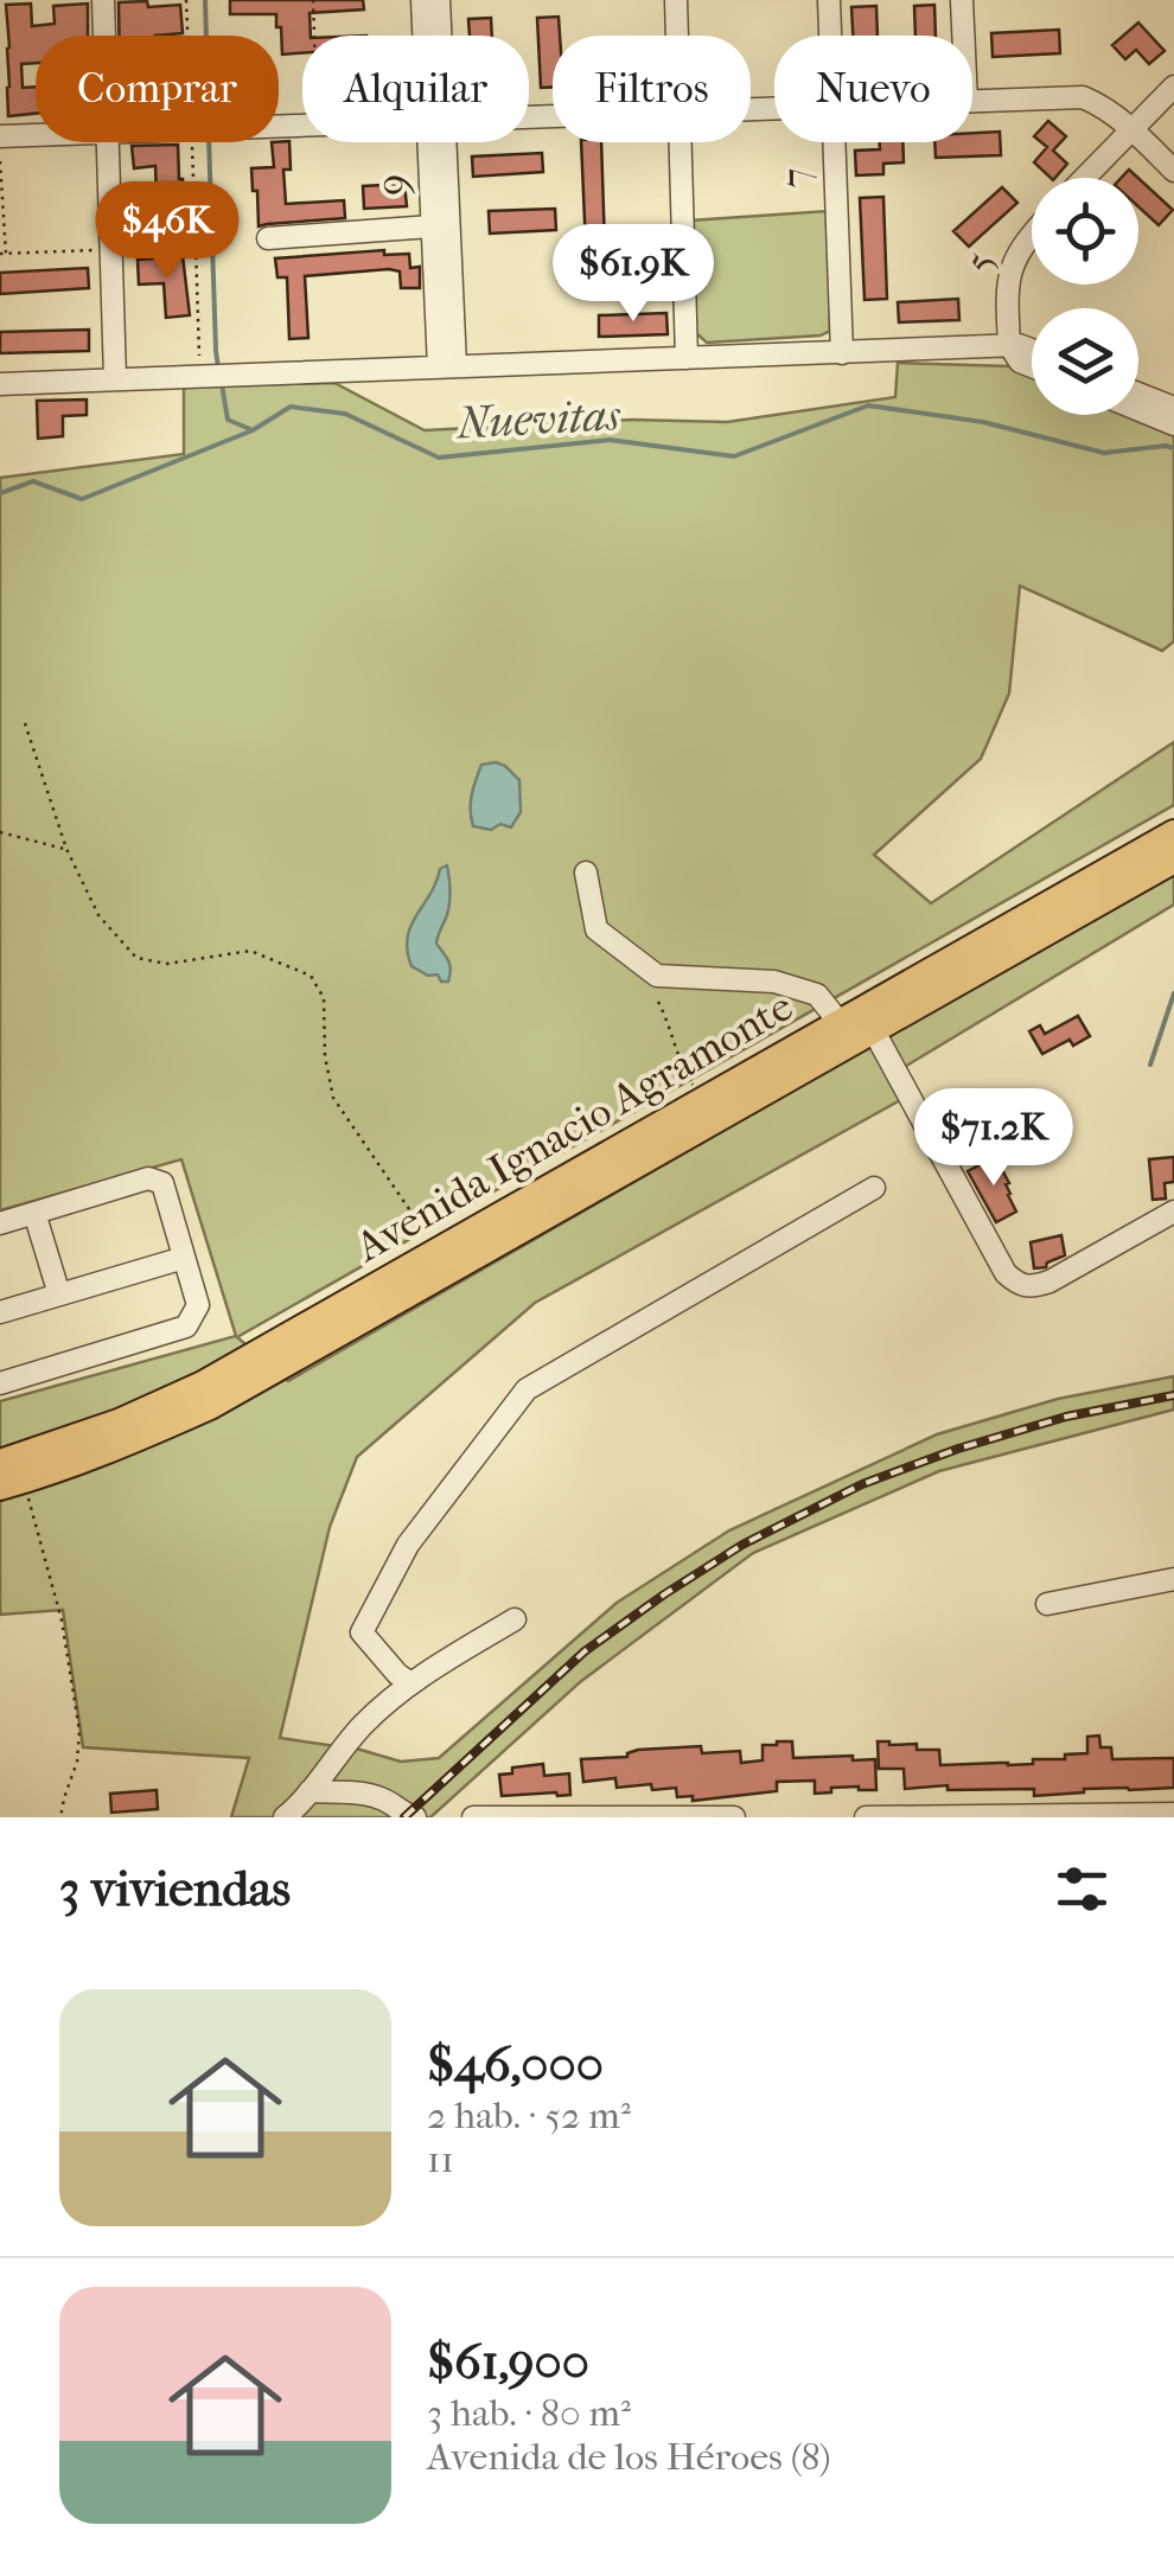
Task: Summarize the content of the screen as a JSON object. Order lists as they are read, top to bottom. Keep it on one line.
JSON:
{"streets":{"main road":["Avenida Ignacio Agramonte"],"street":["7","9","5"]},"water":["Nuevitas"],"page":{"chip":["Comprar","Alquilar","Filtros","Nuevo"],"price":["$46K","$61.9K","$71.2K"],"heading":"3 viviendas","list":[{"name":"$46,000","note":"2 hab. · 52 m² · 11"},{"name":"$61,900","note":"3 hab. · 80 m² · Avenida de los Héroes (8)"}]}}
